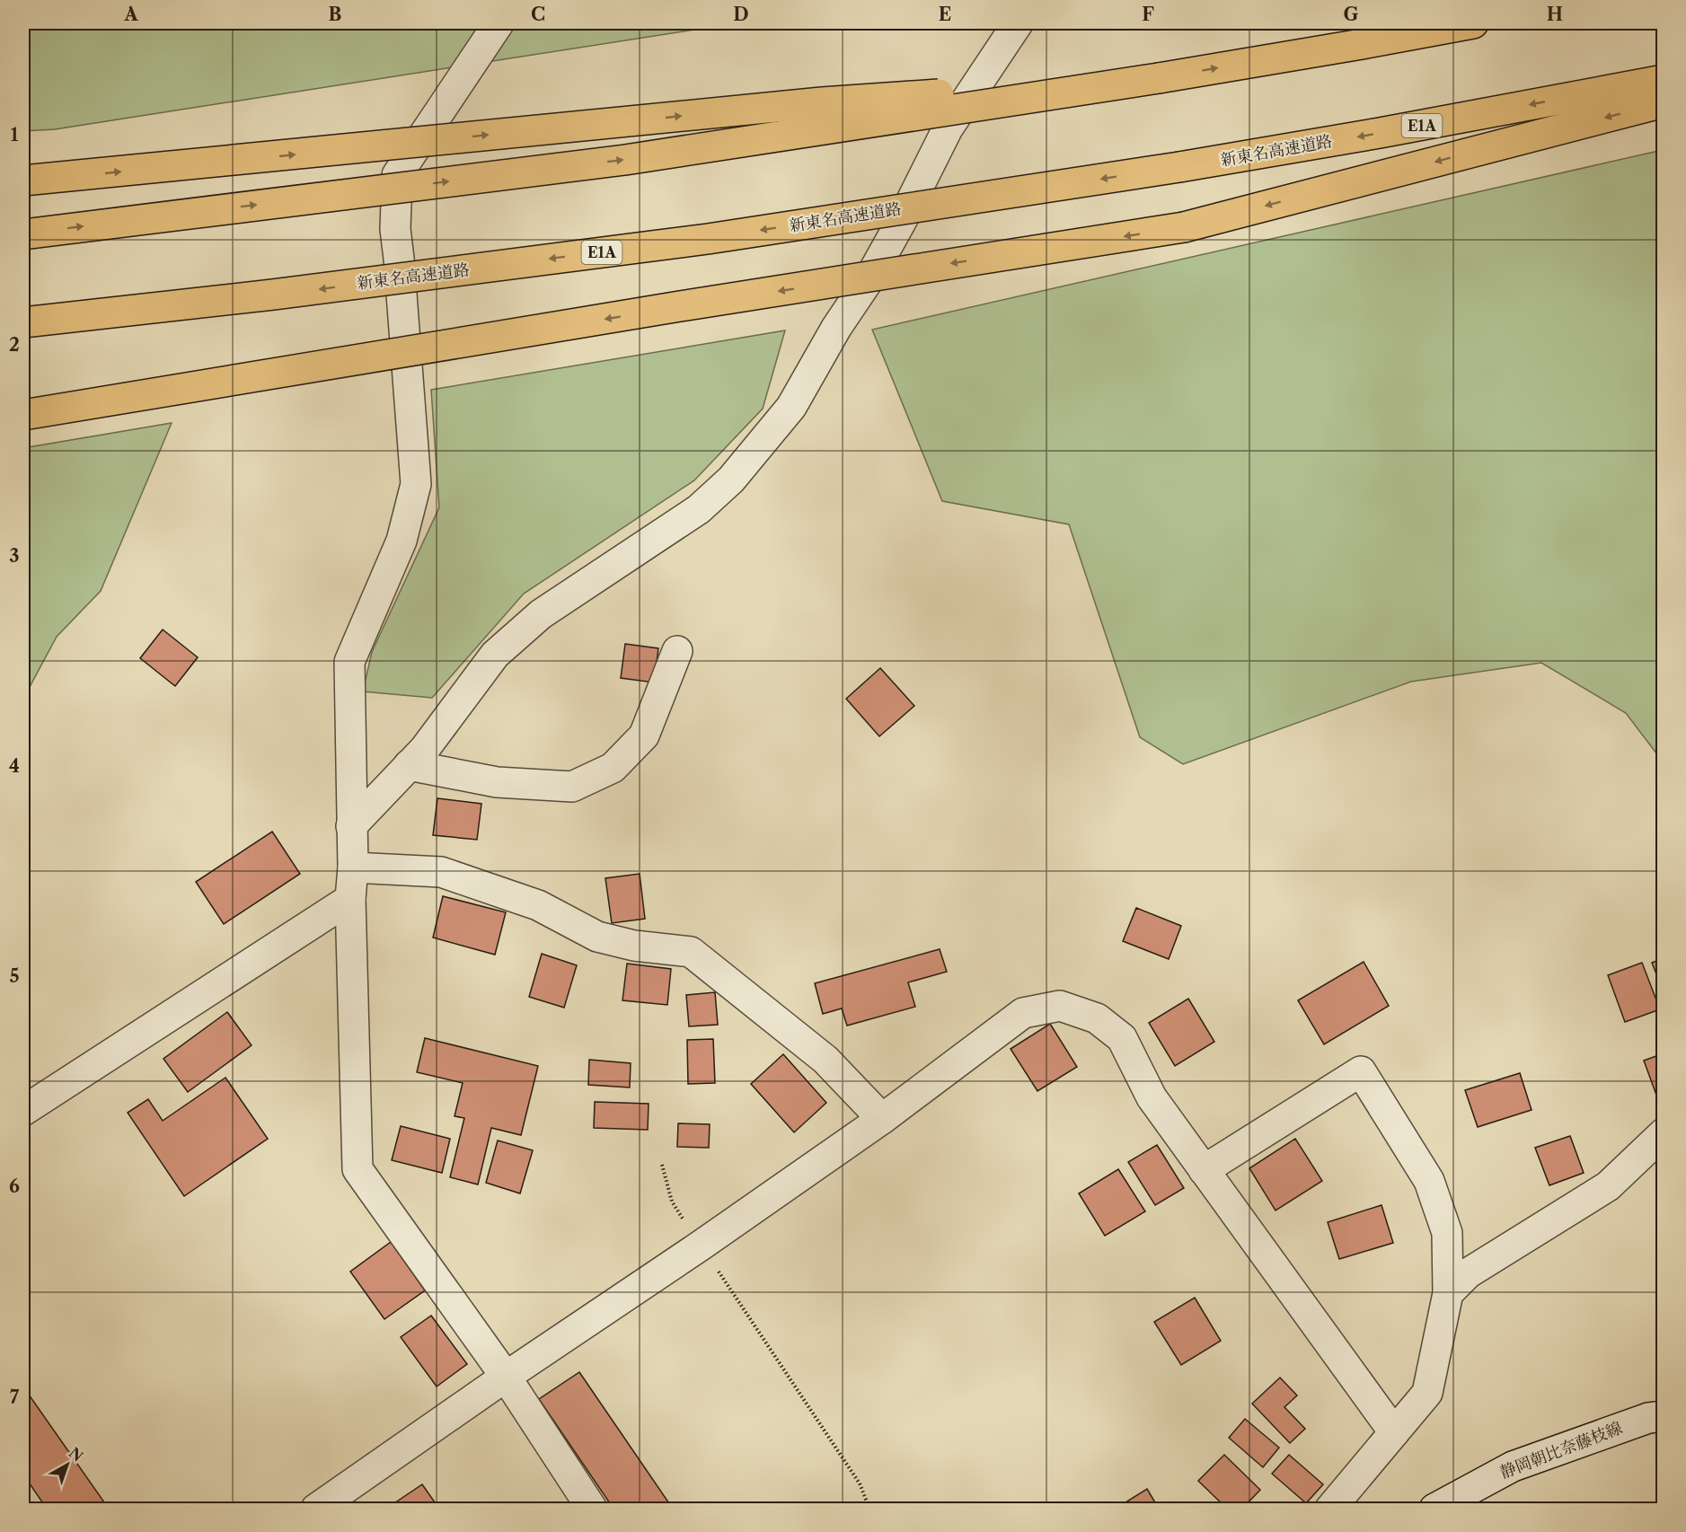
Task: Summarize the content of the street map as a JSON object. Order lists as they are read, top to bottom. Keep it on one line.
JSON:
{"streets":{"highway":["E1A","新東名高速道路"],"street":["静岡朝比奈藤枝線"]},"north":"top right","grid":{"columns":["A","B","C","D","E","F","G","H"],"rows":["1","2","3","4","5","6","7"]}}
